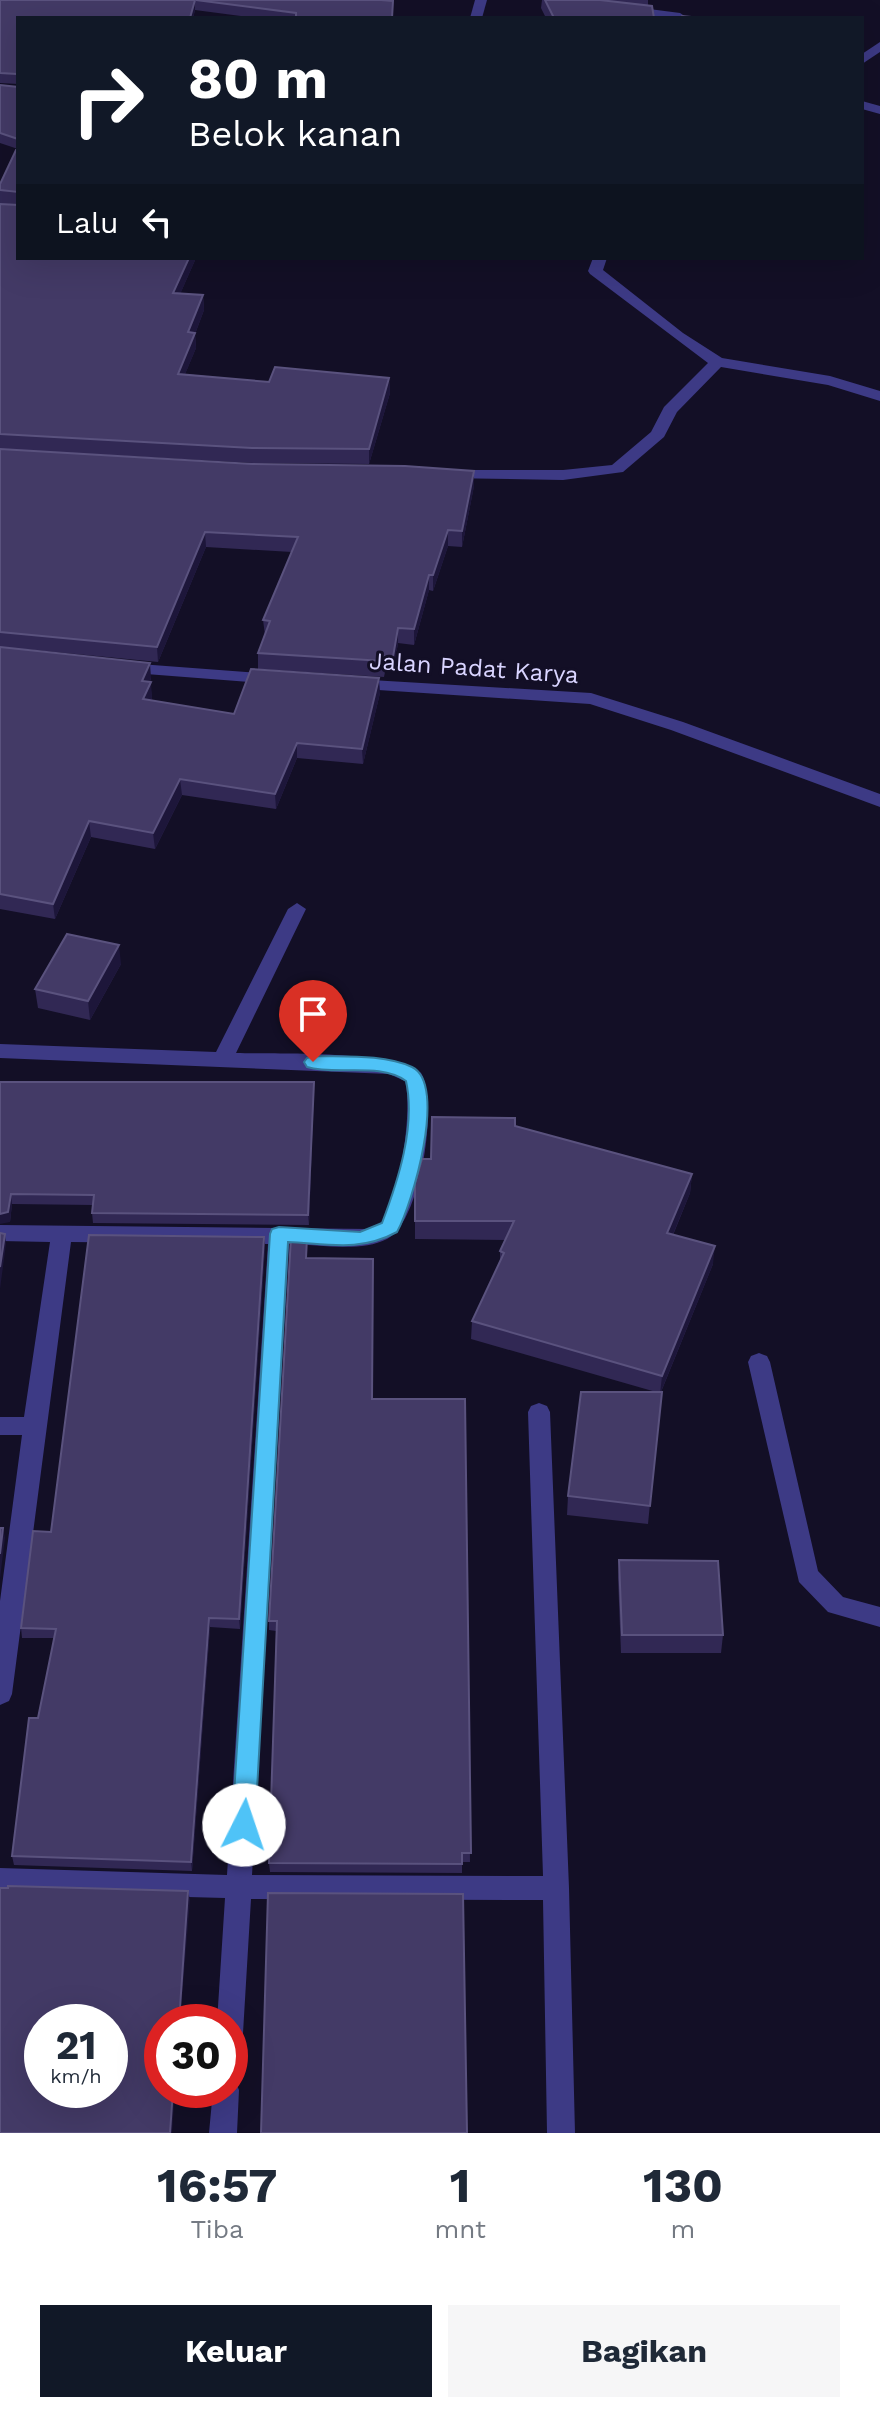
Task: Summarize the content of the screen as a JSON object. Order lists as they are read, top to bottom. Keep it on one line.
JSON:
{"streets":{"street":["Jalan Padat Karya"]},"page":{"turn":["80 m","Belok kanan"],"then":"Lalu","speed":"21 km/h","limit":"30","eta":["16:57","Tiba","1","mnt","130","m"],"buttons":["Keluar","Bagikan"]}}
